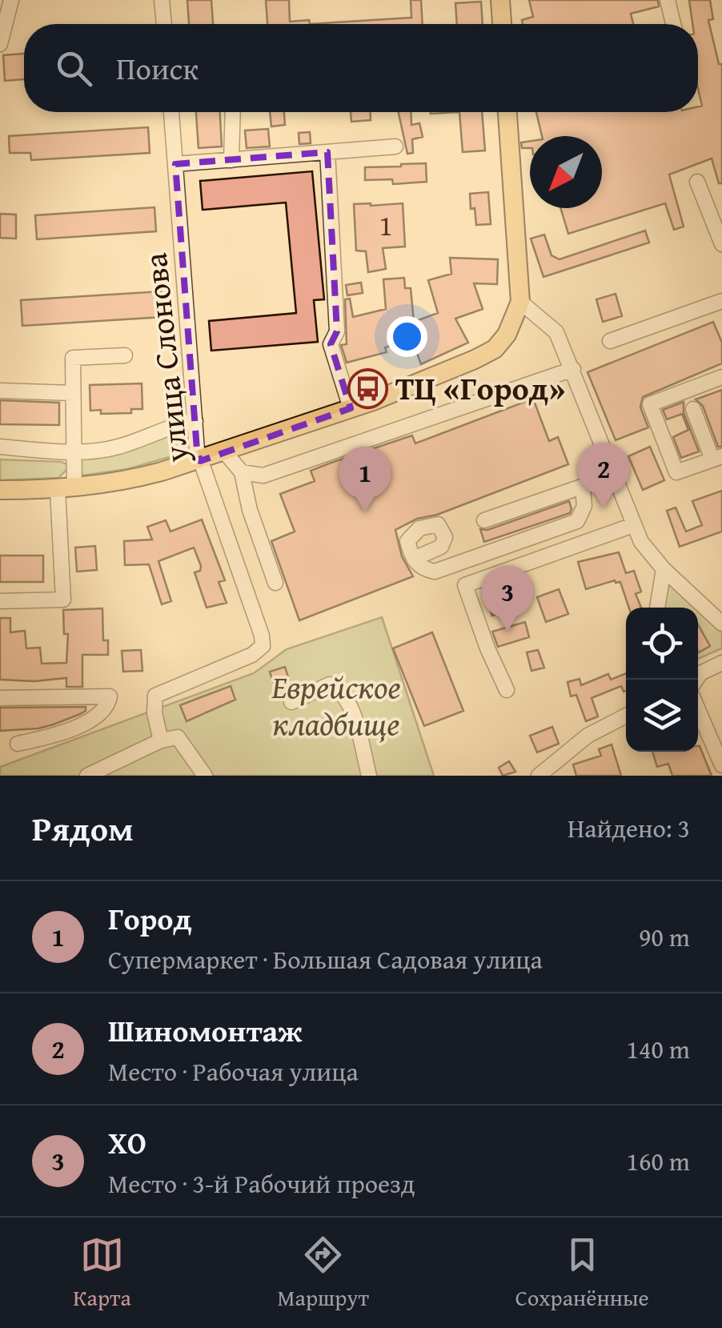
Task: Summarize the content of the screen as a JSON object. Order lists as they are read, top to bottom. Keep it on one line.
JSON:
{"streets":{"street":["улица Слонова"]},"parks":["Еврейское кладбище"],"places":{"bus stop":["ТЦ «Город»"]},"house_numbers":["1"],"north":"bottom left","page":{"search":"Поиск","pins":["2","1","3"],"heading":["Рядом","Найдено: 3"],"list":[{"mark":"1","name":"Город","note":"Супермаркет · Большая Садовая улица","value":"90 m"},{"mark":"2","name":"Шиномонтаж","note":"Место · Рабочая улица","value":"140 m"},{"mark":"3","name":"ХО","note":"Место · 3-й Рабочий проезд","value":"160 m"}],"nav":["Карта","Маршрут","Сохранённые"]}}
